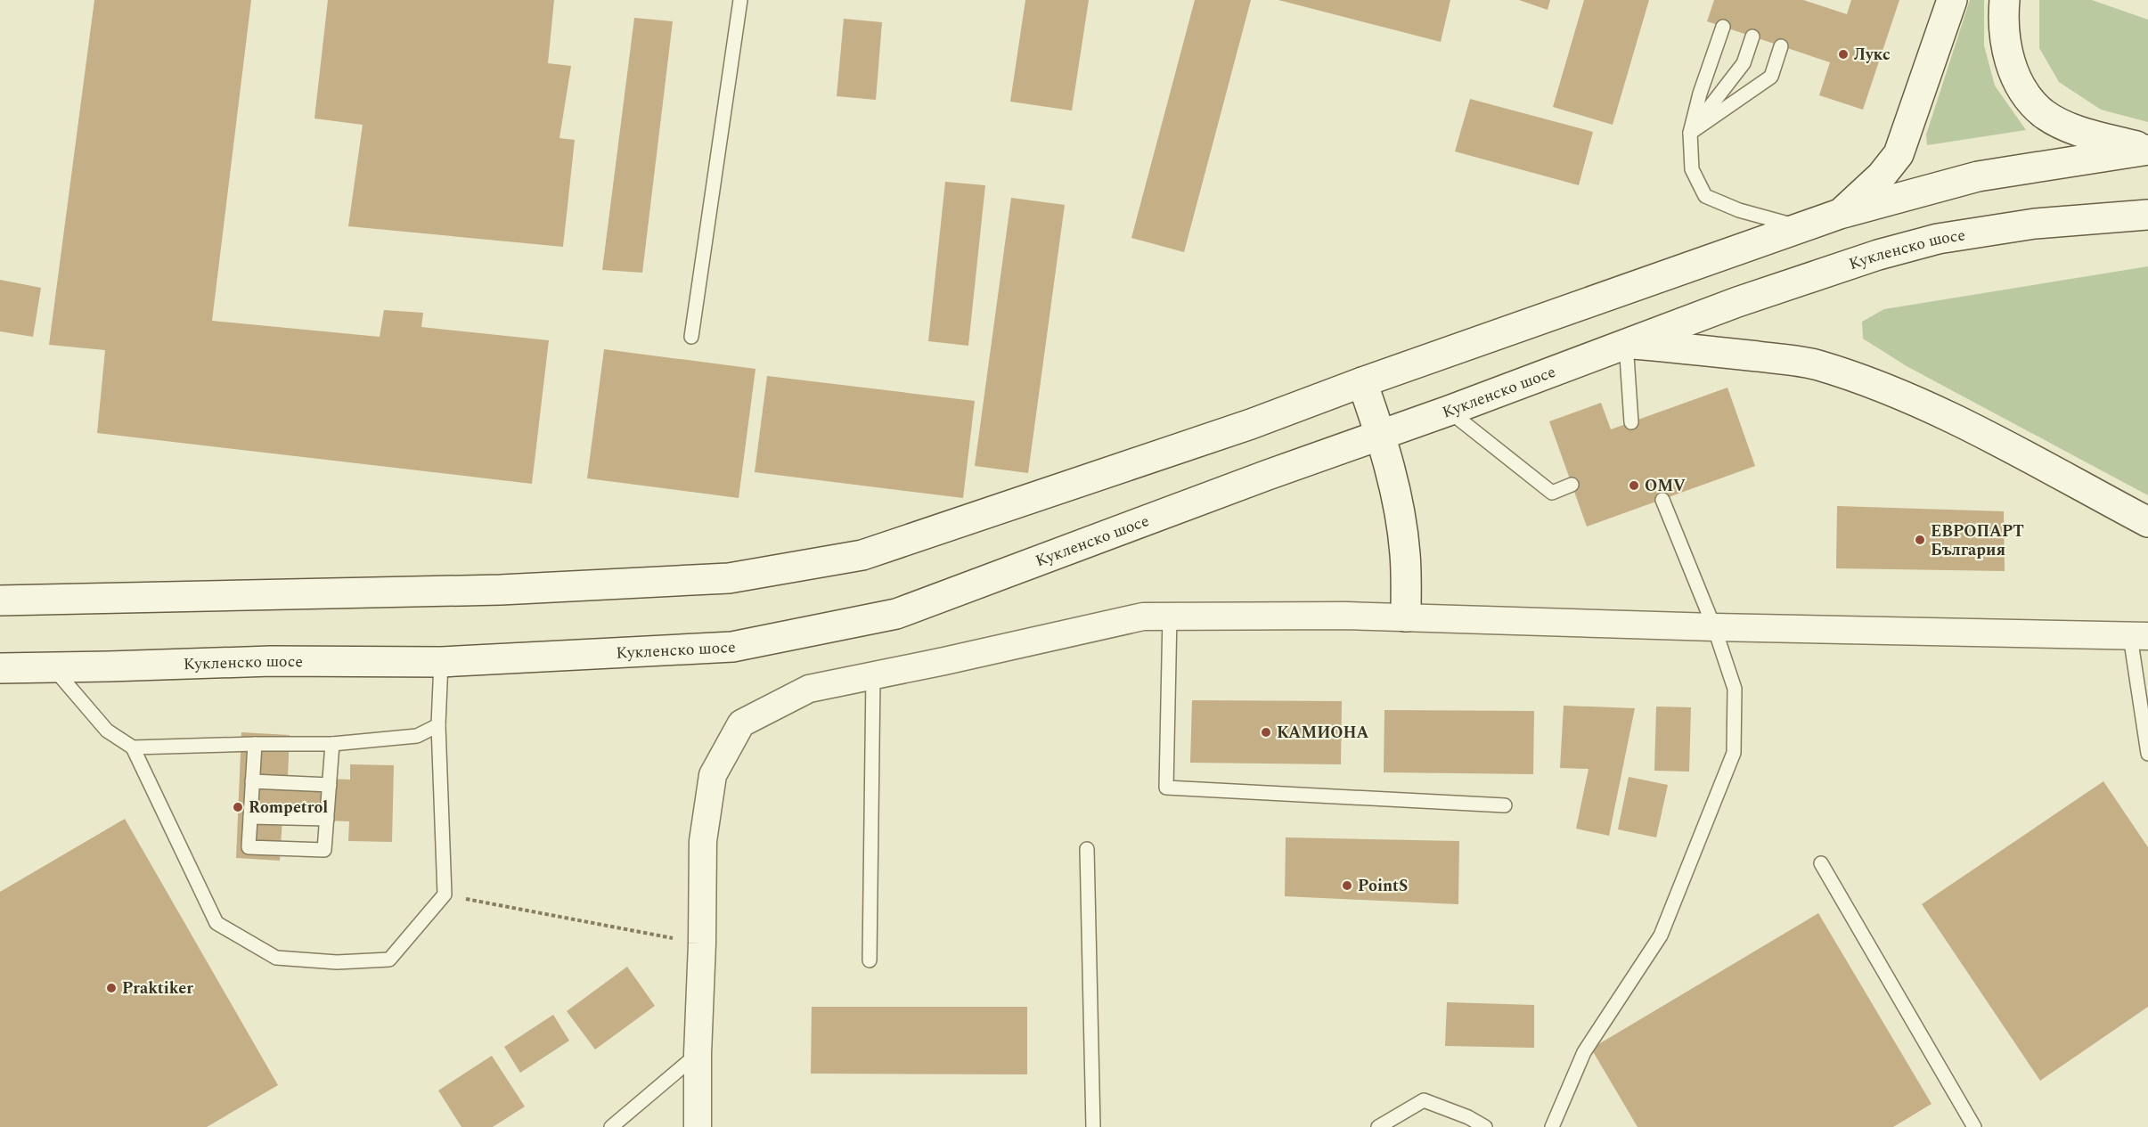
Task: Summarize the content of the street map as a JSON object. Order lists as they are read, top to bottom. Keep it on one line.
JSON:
{"streets":{"main road":["Кукленско шосе"]},"places":["Лукс","OMV","ЕВРОПАРТ България","КАМИОНА","Rompetrol","PointS","Praktiker"]}
